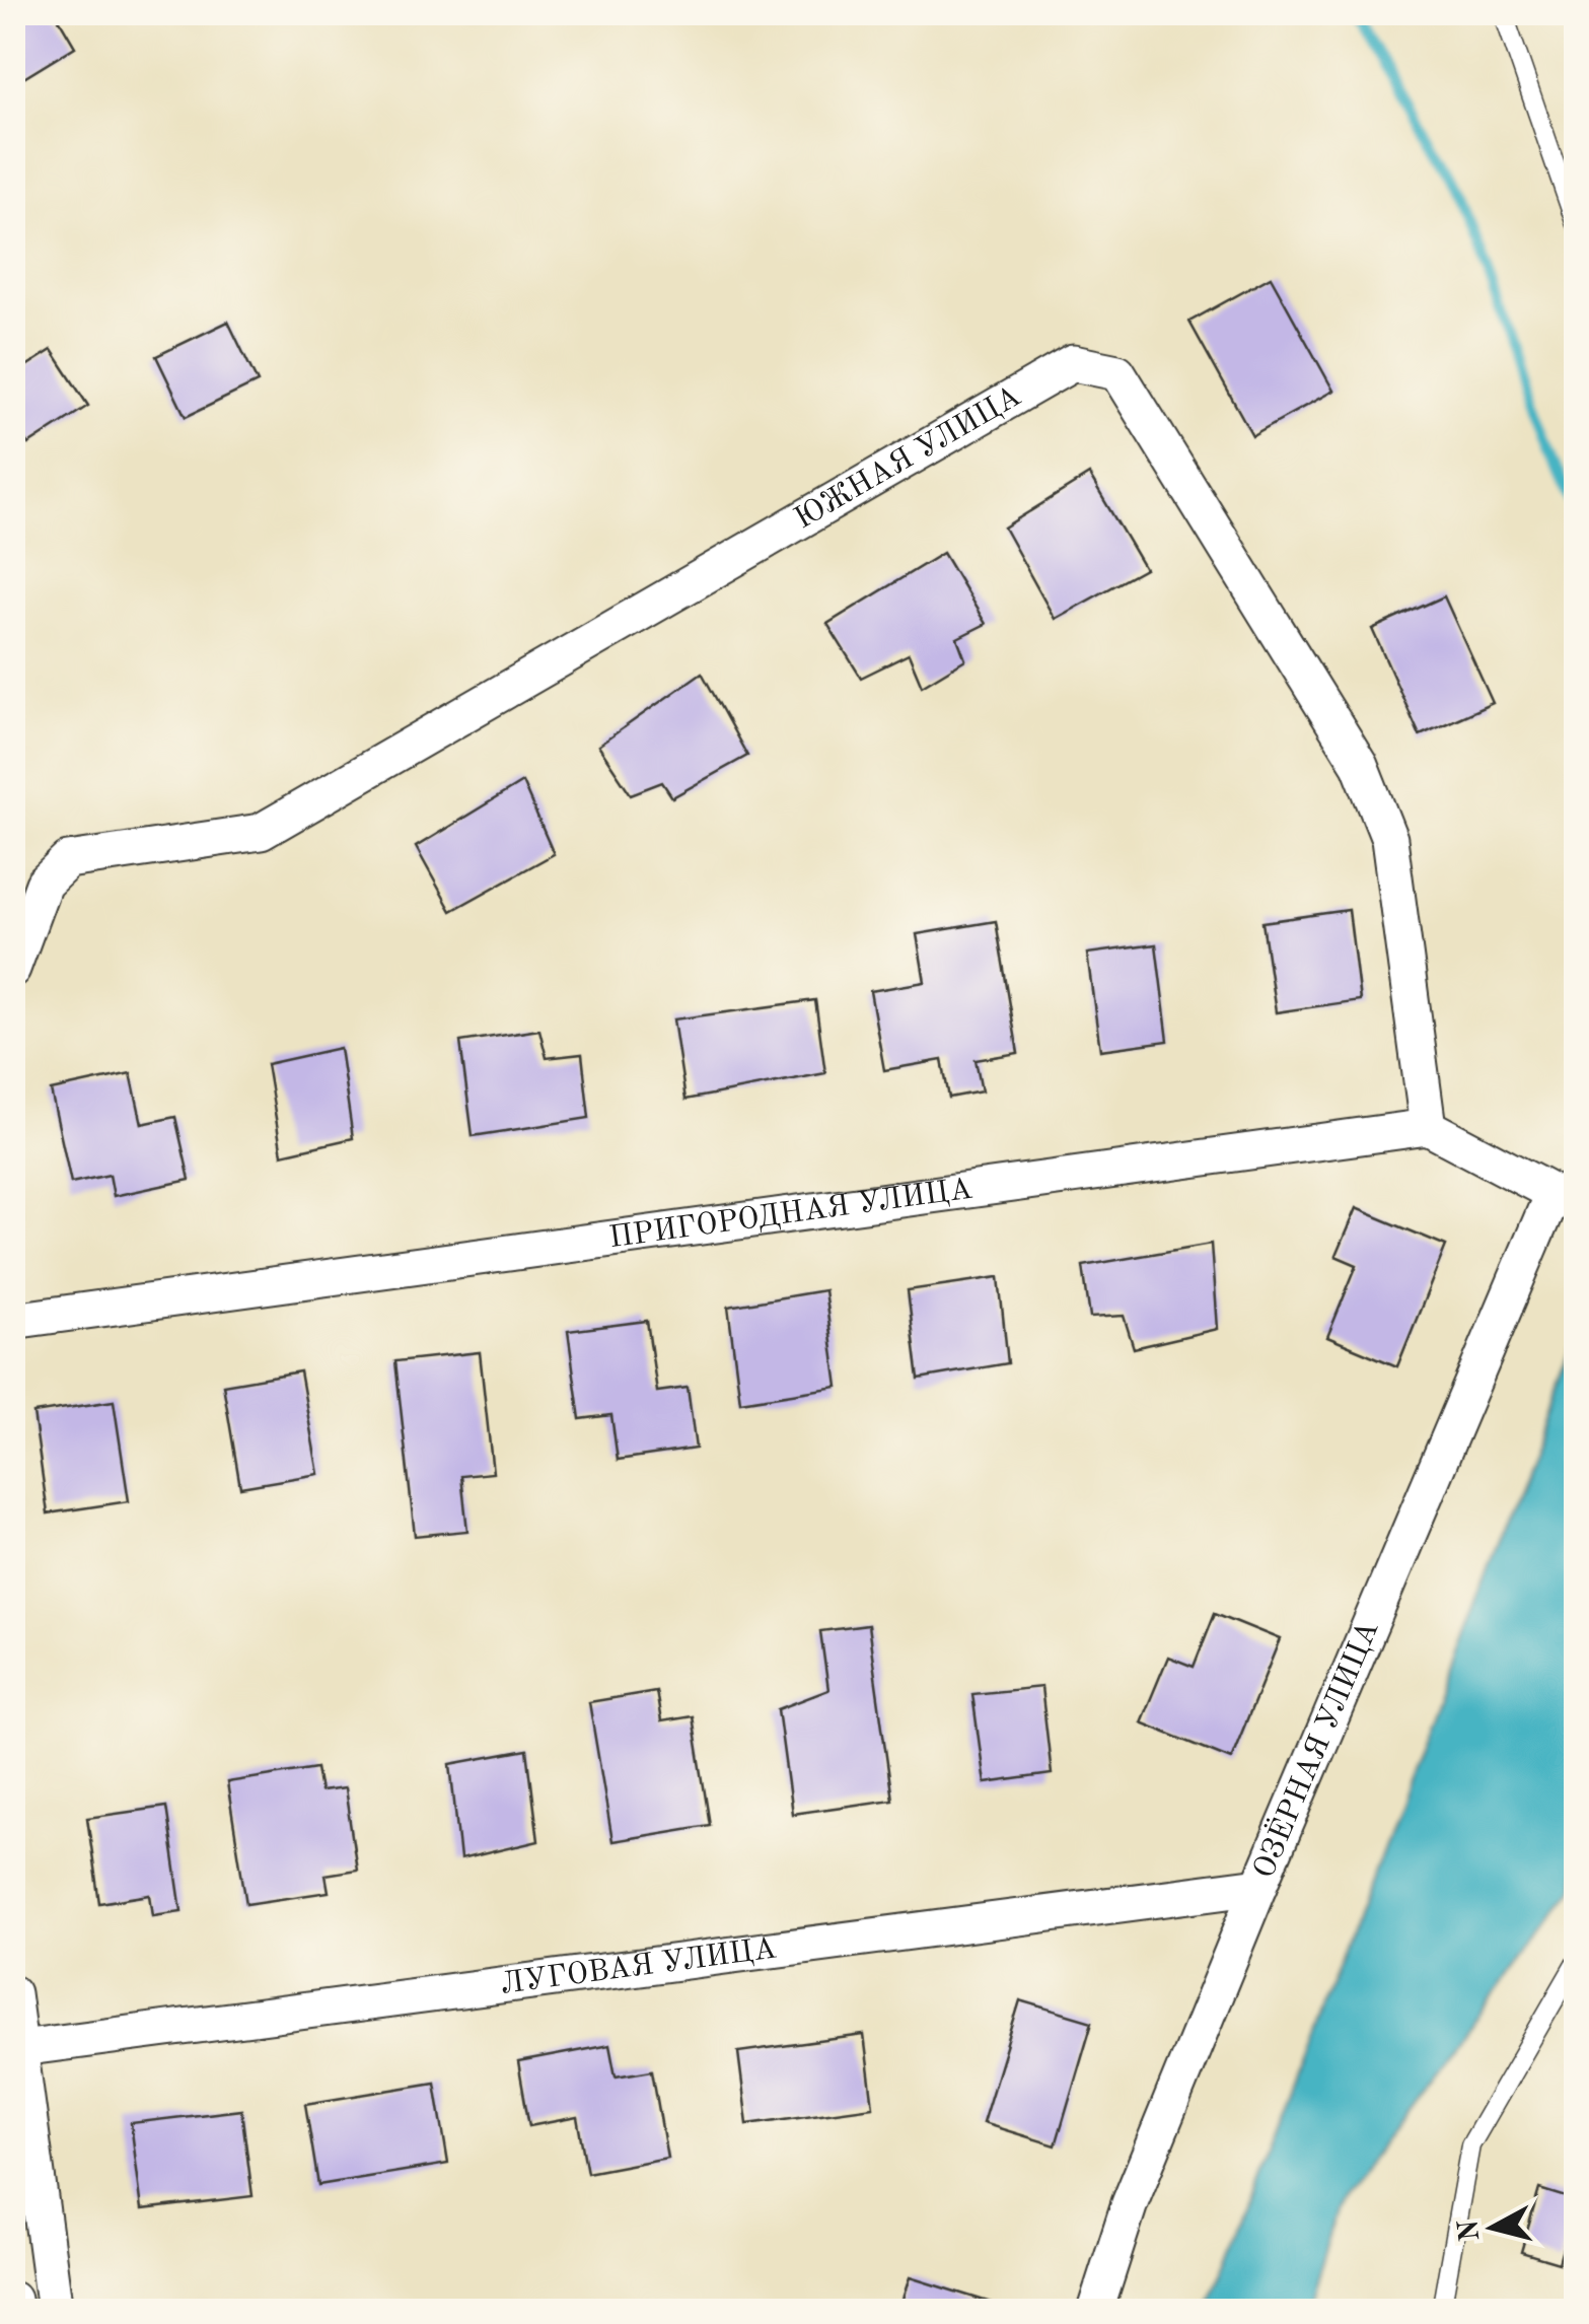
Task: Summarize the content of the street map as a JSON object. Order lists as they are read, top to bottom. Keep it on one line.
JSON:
{"streets":{"street":["ЮЖНАЯ УЛИЦА","ПРИГОРОДНАЯ УЛИЦА","ОЗЁРНАЯ УЛИЦА","ЛУГОВАЯ УЛИЦА"]},"crossings":[["ЮЖНАЯ УЛИЦА","ПРИГОРОДНАЯ УЛИЦА"],["ОЗЁРНАЯ УЛИЦА","ЛУГОВАЯ УЛИЦА"]],"north":"left"}
